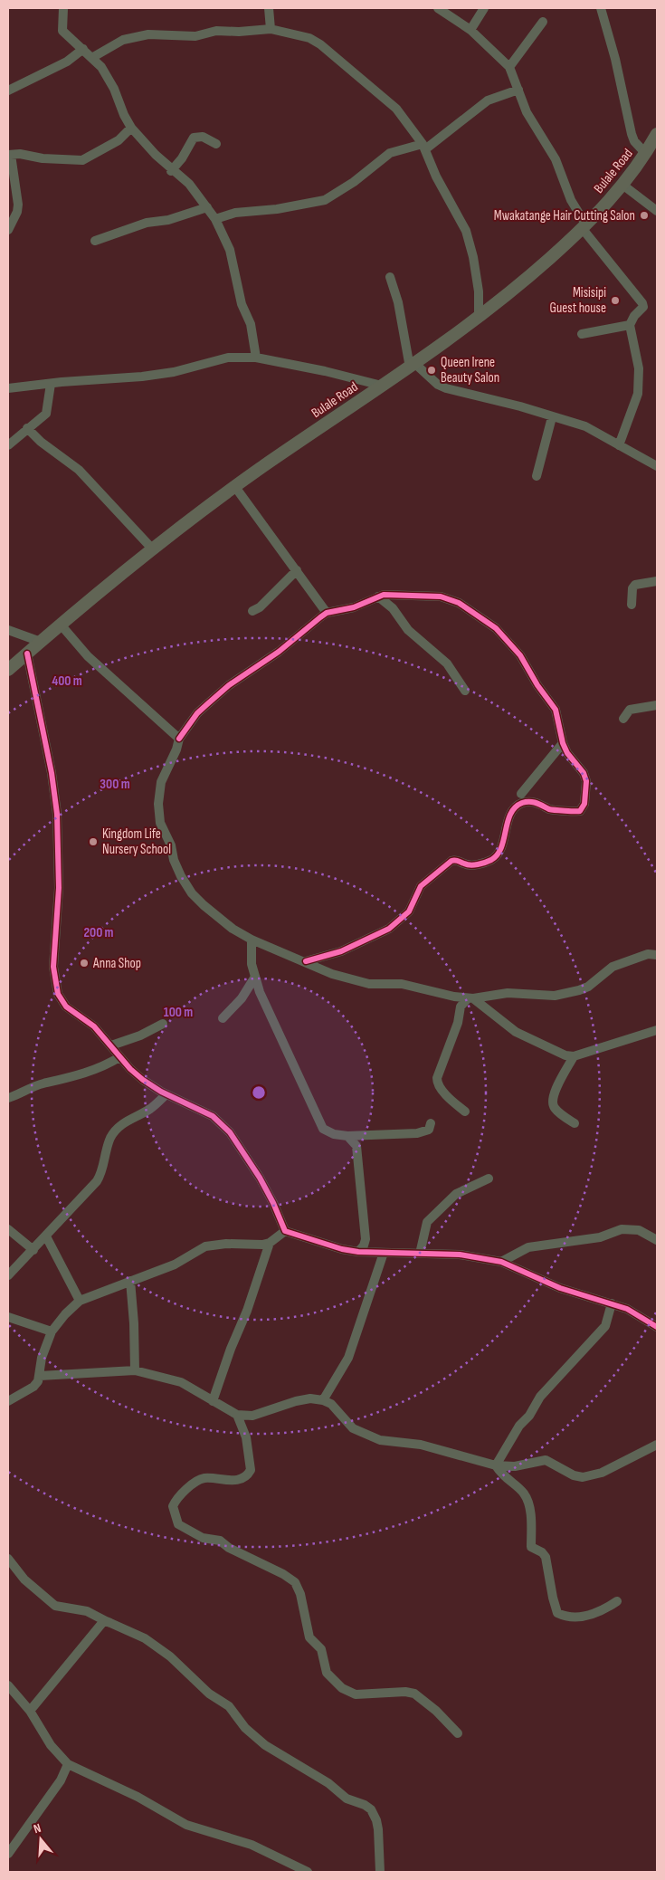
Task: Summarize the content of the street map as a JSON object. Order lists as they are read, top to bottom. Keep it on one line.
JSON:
{"streets":{"street":["Bulale Road"]},"places":["Mwakatange Hair Cutting Salon","Misisipi Guest house","Queen Irene Beauty Salon","Kingdom Life Nursery School","Anna Shop"],"north":"top","rings":["400 m","300 m","200 m","100 m"]}
